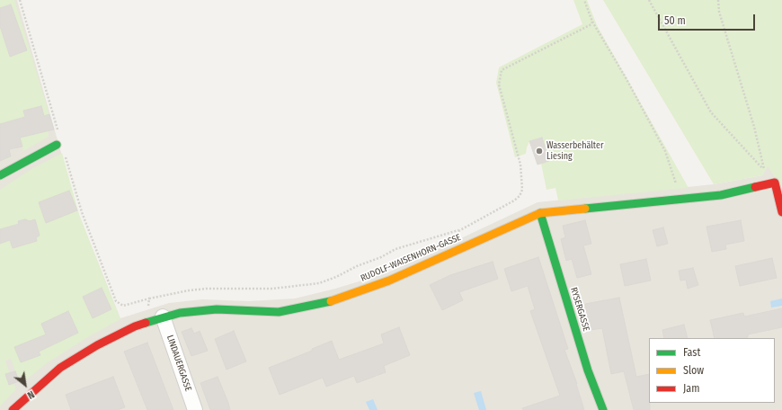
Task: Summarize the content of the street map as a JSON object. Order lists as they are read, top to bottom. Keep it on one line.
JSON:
{"streets":{"street":["RUDOLF-WAISENHORN-GASSE","RYSERGASSE","LINDAUERGASSE"]},"crossings":[["RUDOLF-WAISENHORN-GASSE","RYSERGASSE"],["RUDOLF-WAISENHORN-GASSE","LINDAUERGASSE"]],"places":["Wasserbehälter Liesing"],"legend":["Fast","Slow","Jam"],"scale_bar":"50 m","north":"bottom right"}
